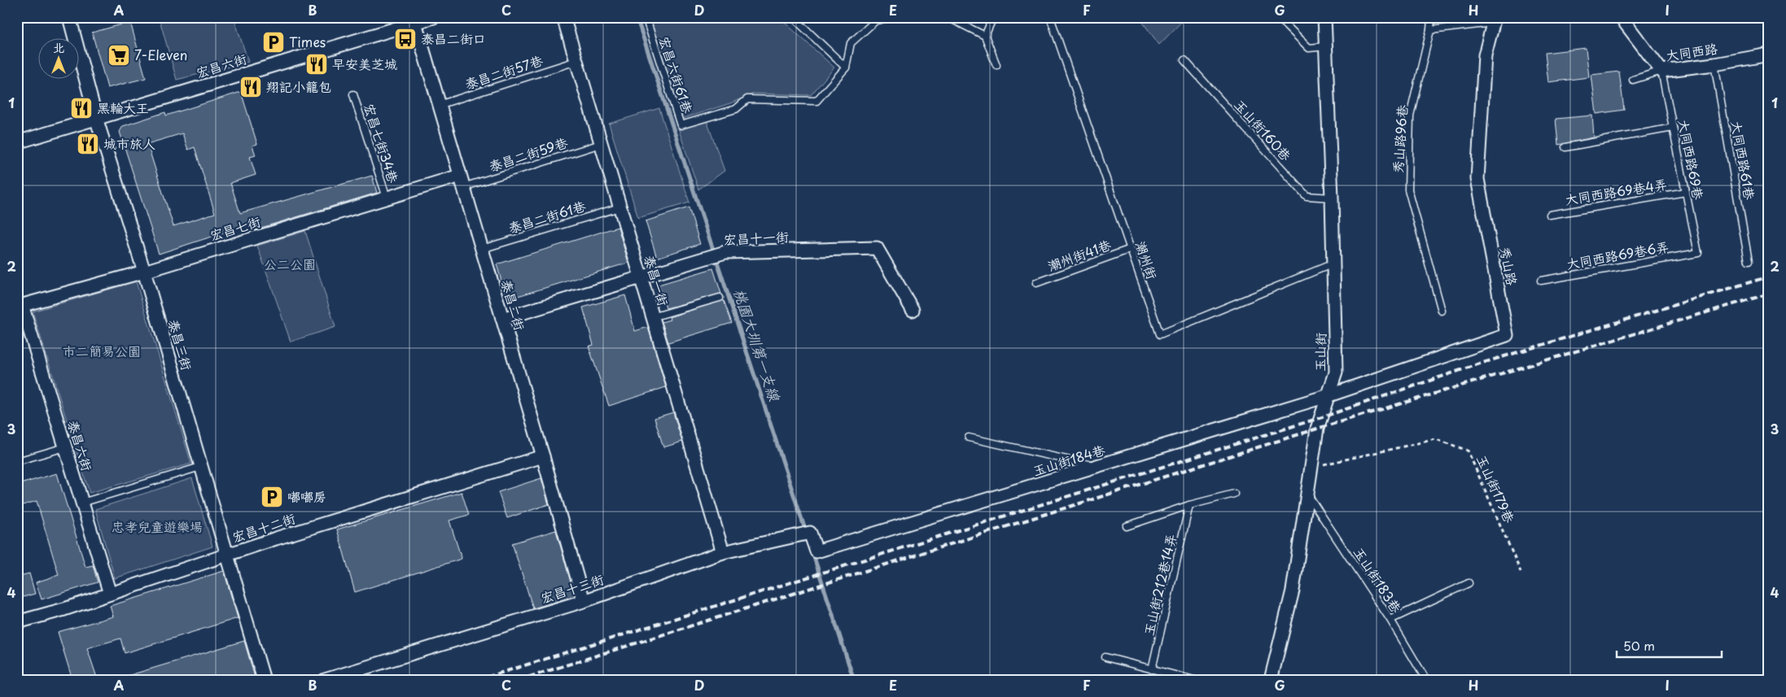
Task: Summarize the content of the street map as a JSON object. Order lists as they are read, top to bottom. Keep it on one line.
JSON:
{"streets":{"street":["大同西路","宏昌六街","宏昌七街","宏昌十一街","秀山路","泰昌一街","泰昌二街","泰昌三街","玉山街","泰昌六街","玉山街184巷","宏昌十二街","宏昌十三街"],"lane":["泰昌二街57巷","宏昌六街61巷","玉山街160巷","秀山路96巷","宏昌七街34巷","泰昌二街59巷","大同西路69巷","大同西路61巷","大同西路69巷4弄","泰昌二街61巷","潮州街41巷","大同西路69巷6弄","潮州街","玉山街183巷","玉山街212巷14弄"],"path":["玉山街179巷"]},"crossings":[["大同西路","大同西路69巷"],["大同西路","大同西路61巷"],["宏昌六街","泰昌二街"],["宏昌六街","泰昌三街"],["泰昌二街57巷","泰昌一街"],["泰昌二街57巷","泰昌二街"],["玉山街160巷","玉山街"],["宏昌七街34巷","宏昌七街"],["泰昌二街59巷","泰昌一街"],["泰昌二街59巷","泰昌二街"],["大同西路69巷","大同西路69巷4弄"],["大同西路69巷","大同西路69巷6弄"],["泰昌二街61巷","泰昌一街"],["泰昌二街61巷","泰昌二街"],["宏昌七街","泰昌二街"],["宏昌七街","泰昌三街"],["宏昌七街","泰昌六街"],["宏昌十一街","泰昌一街"],["宏昌十一街","泰昌二街"],["潮州街41巷","潮州街"],["潮州街","玉山街"],["秀山路","玉山街"],["秀山路","玉山街184巷"],["泰昌一街","宏昌十三街"],["泰昌二街","宏昌十二街"],["泰昌二街","宏昌十三街"],["泰昌三街","宏昌十二街"],["玉山街","玉山街184巷"],["玉山街","玉山街179巷"],["玉山街","玉山街183巷"],["泰昌六街","宏昌十二街"],["玉山街184巷","宏昌十三街"]],"water":["桃園大圳第一支線"],"parks":["公二公園","市二簡易公園","忠孝兒童遊樂場"],"places":{"bus stop":["泰昌二街口"],"parking":["Times","嘟嘟房"],"supermarket":["7-Eleven"],"restaurant":["早安美芝城","翔記小籠包","黑輪大王","城市旅人"]},"scale_bar":"50 m","north":"top","grid":{"columns":["A","B","C","D","E","F","G","H","I"],"rows":["1","2","3","4"]}}
